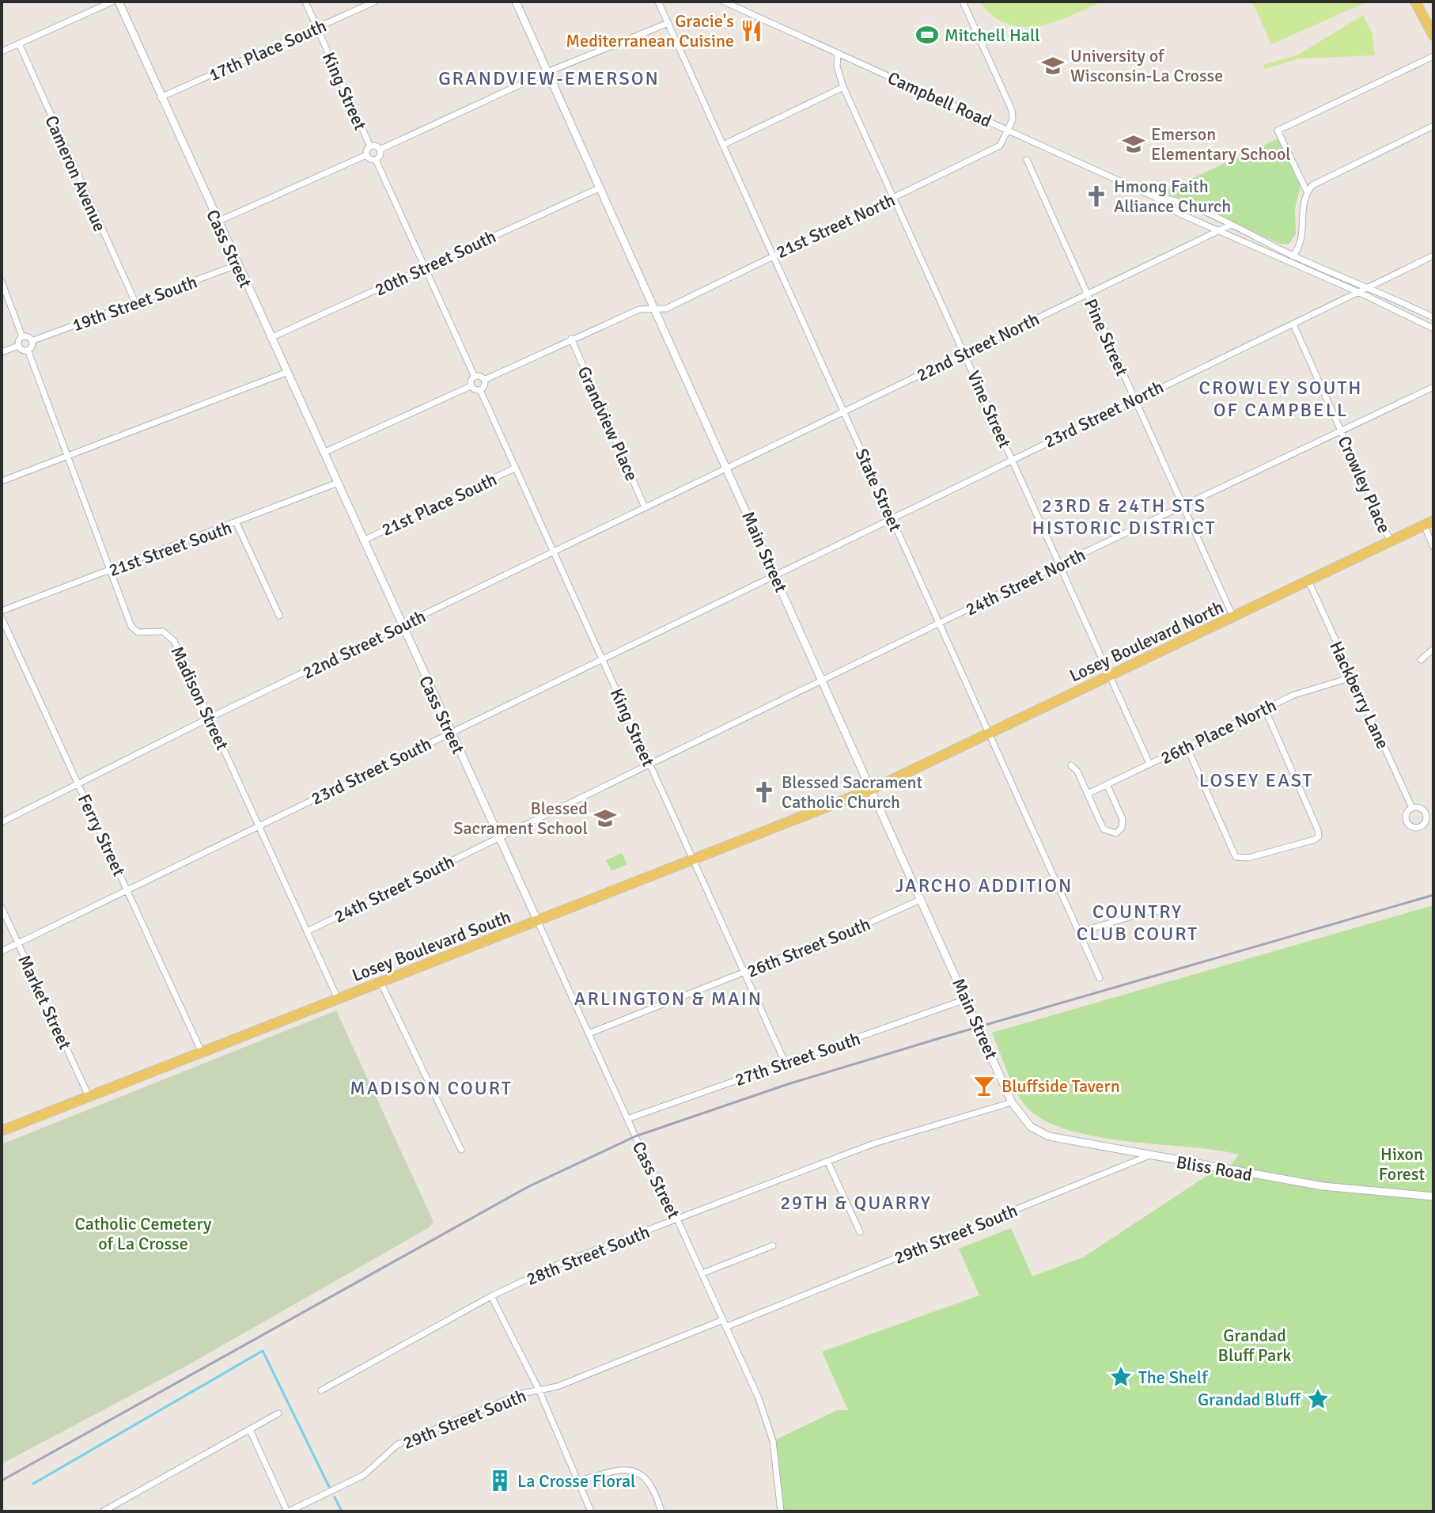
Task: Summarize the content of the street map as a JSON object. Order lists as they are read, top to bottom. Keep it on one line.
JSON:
{"streets":{"main road":["Losey Boulevard North","Losey Boulevard South"],"street":["17th Place South","King Street","Campbell Road","Cameron Avenue","21st Street North","Cass Street","20th Street South","19th Street South","Pine Street","22nd Street North","Vine Street","23rd Street North","Grandview Place","Crowley Place","State Street","21st Place South","21st Street South","Main Street","24th Street North","22nd Street South","Hackberry Lane","Madison Street","26th Place North","23rd Street South","Ferry Street","24th Street South","26th Street South","Market Street","27th Street South","Bliss Road","29th Street South","28th Street South"]},"crossings":[["17th Place South","King Street"],["17th Place South","Cass Street"],["King Street","21st Place South"],["King Street","22nd Street South"],["King Street","23rd Street South"],["King Street","24th Street South"],["King Street","Losey Boulevard South"],["King Street","26th Street South"],["King Street","27th Street South"],["Campbell Road","21st Street North"],["Campbell Road","22nd Street North"],["Campbell Road","Vine Street"],["Campbell Road","23rd Street North"],["Cameron Avenue","19th Street South"],["21st Street North","Vine Street"],["21st Street North","State Street"],["21st Street North","Main Street"],["Cass Street","20th Street South"],["Cass Street","19th Street South"],["Cass Street","21st Place South"],["Cass Street","21st Street South"],["Cass Street","22nd Street South"],["Cass Street","23rd Street South"],["Cass Street","24th Street South"],["Cass Street","Losey Boulevard South"],["Cass Street","26th Street South"],["Cass Street","27th Street South"],["Cass Street","29th Street South"],["Cass Street","28th Street South"],["20th Street South","Main Street"],["Pine Street","22nd Street North"],["Pine Street","23rd Street North"],["Pine Street","24th Street North"],["Pine Street","Losey Boulevard North"],["22nd Street North","Vine Street"],["22nd Street North","State Street"],["22nd Street North","Main Street"],["22nd Street North","22nd Street South"],["Vine Street","23rd Street North"],["Vine Street","24th Street North"],["Vine Street","Losey Boulevard North"],["Vine Street","26th Place North"],["23rd Street North","Crowley Place"],["23rd Street North","State Street"],["23rd Street North","Main Street"],["23rd Street North","23rd Street South"],["Grandview Place","22nd Street South"],["Crowley Place","24th Street North"],["Crowley Place","Losey Boulevard North"],["State Street","24th Street North"],["State Street","Losey Boulevard North"],["21st Street South","Madison Street"],["Main Street","24th Street North"],["Main Street","Losey Boulevard North"],["Main Street","22nd Street South"],["Main Street","23rd Street South"],["Main Street","24th Street South"],["Main Street","Losey Boulevard South"],["Main Street","26th Street South"],["Main Street","27th Street South"],["Main Street","Bliss Road"],["Main Street","28th Street South"],["24th Street North","24th Street South"],["Losey Boulevard North","Hackberry Lane"],["Losey Boulevard North","Losey Boulevard South"],["22nd Street South","Madison Street"],["22nd Street South","Ferry Street"],["Hackberry Lane","26th Place North"],["Madison Street","23rd Street South"],["Madison Street","24th Street South"],["Madison Street","Losey Boulevard South"],["23rd Street South","Ferry Street"],["23rd Street South","Market Street"],["Ferry Street","Losey Boulevard South"],["Losey Boulevard South","Market Street"],["Bliss Road","29th Street South"],["Bliss Road","28th Street South"]],"districts":["GRANDVIEW-EMERSON","CROWLEY SOUTH OF CAMPBELL","23RD & 24TH STS HISTORIC DISTRICT","LOSEY EAST","JARCHO ADDITION","COUNTRY CLUB COURT","ARLINGTON & MAIN","MADISON COURT","29TH & QUARRY"],"parks":["Hixon Forest","Catholic Cemetery of La Crosse","Grandad Bluff Park"],"places":{"restaurant":["Gracie's Mediterranean Cuisine"],"sports":["Mitchell Hall"],"school or university":["University of Wisconsin-La Crosse","Emerson Elementary School","Blessed Sacrament School"],"church":["Hmong Faith Alliance Church","Blessed Sacrament Catholic Church"],"bar":["Bluffside Tavern"],"place":["The Shelf","Grandad Bluff"],"building":["La Crosse Floral"]}}
